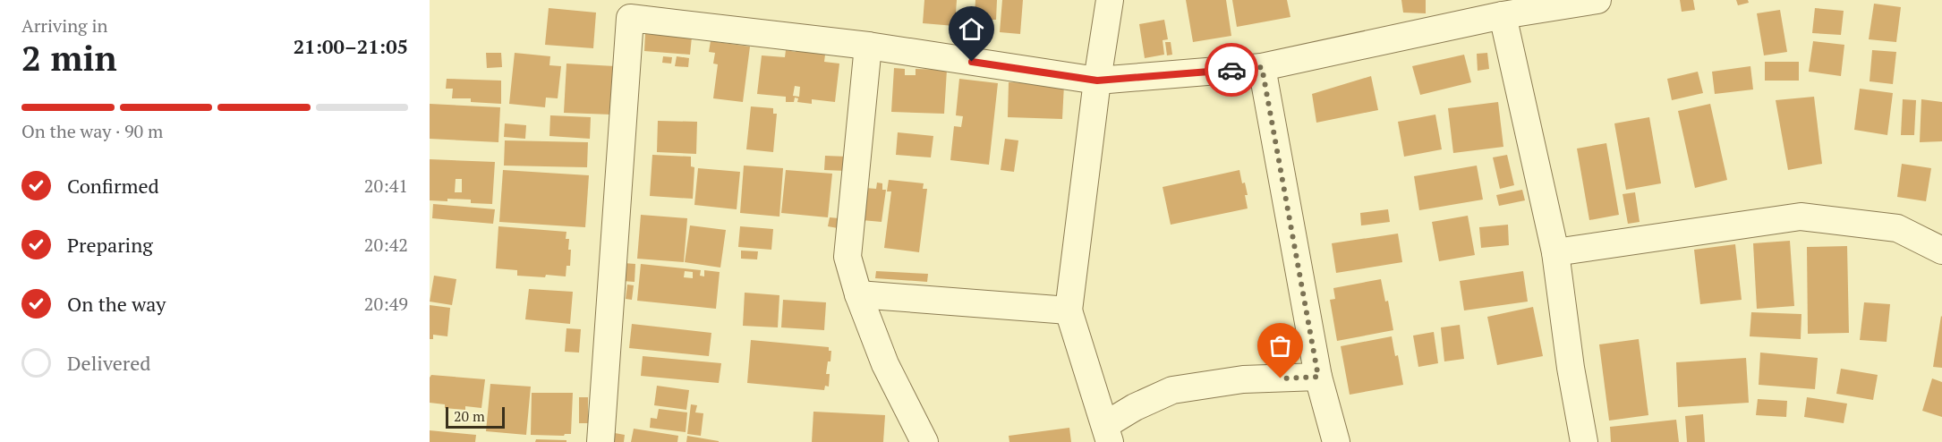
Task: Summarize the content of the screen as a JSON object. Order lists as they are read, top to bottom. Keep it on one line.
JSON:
{"scale_bar":"20 m","page":{"heading":["2 min","Arriving in","21:00–21:05"],"bar":"On the way · 90 m","list":[["Confirmed","20:41"],["Preparing","20:42"],["On the way","20:49"],"Delivered"],"scale":"20 m"}}
